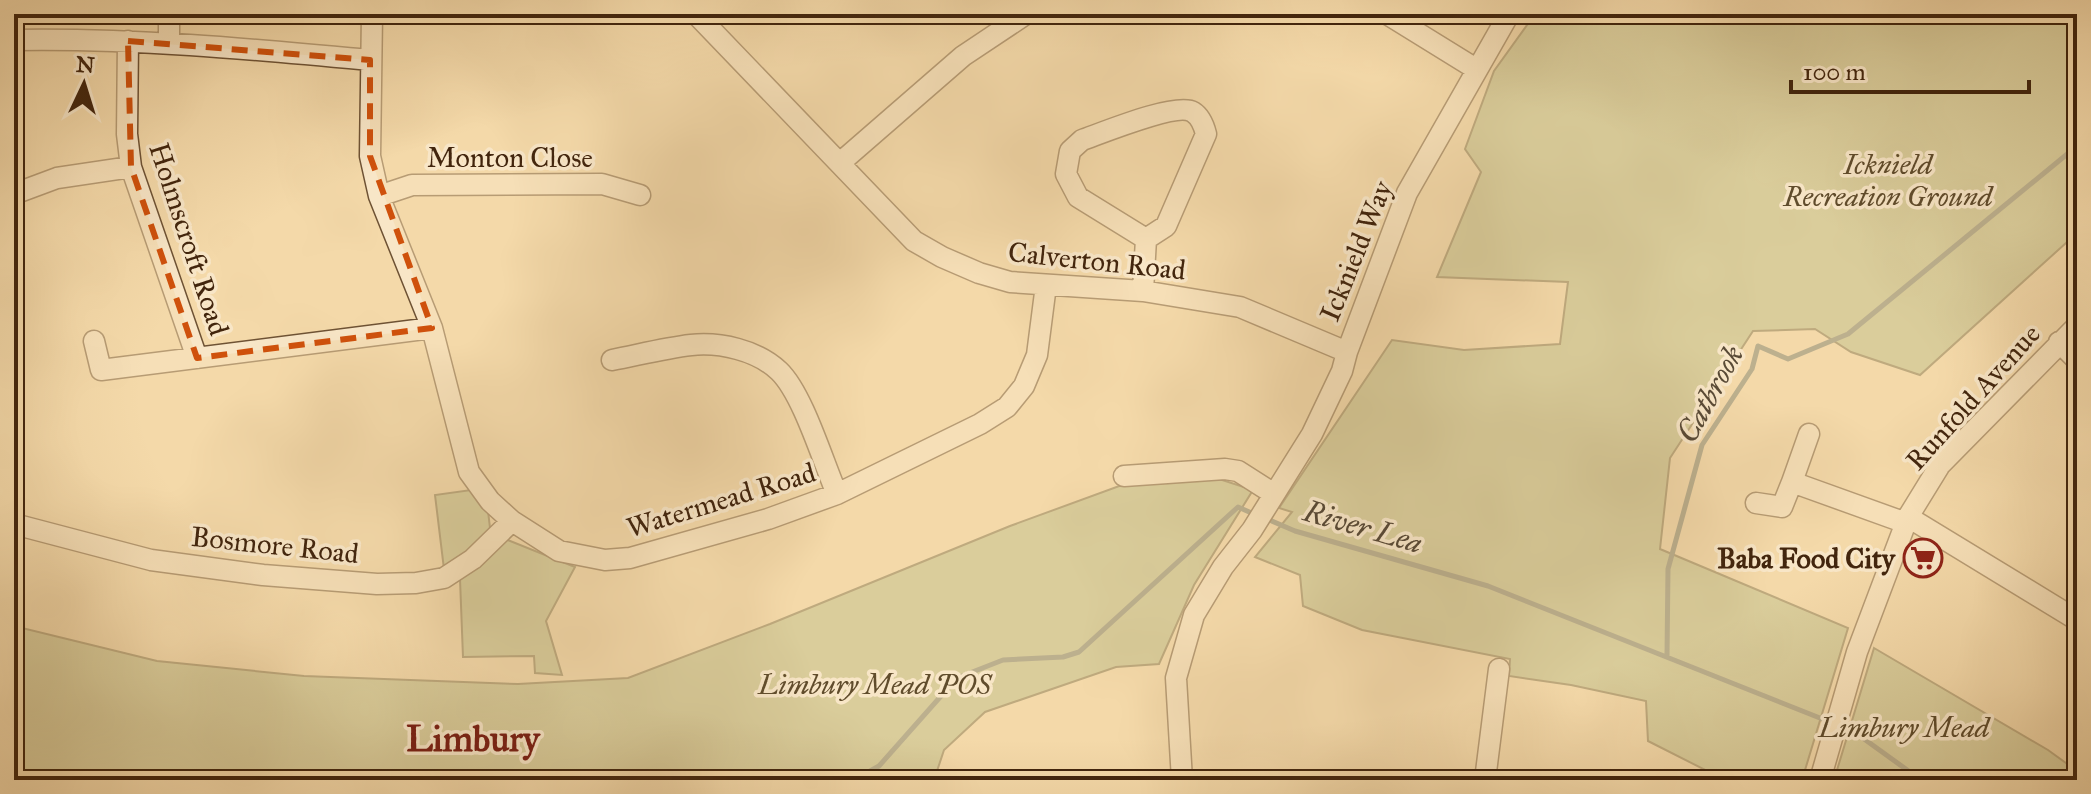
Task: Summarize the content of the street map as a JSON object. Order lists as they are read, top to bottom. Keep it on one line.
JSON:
{"streets":{"street":["Monton Close","Holmscroft Road","Icknield Way","Calverton Road","Runfold Avenue","Watermead Road","Bosmore Road"]},"crossings":[["Monton Close","Watermead Road"],["Holmscroft Road","Watermead Road"],["Icknield Way","Calverton Road"],["Calverton Road","Watermead Road"],["Watermead Road","Bosmore Road"]],"districts":["Limbury"],"water":["Catbrook","River Lea"],"parks":["Icknield Recreation Ground","Limbury Mead POS","Limbury Mead"],"places":{"supermarket":["Baba Food City"]},"scale_bar":"100 m","north":"top"}
